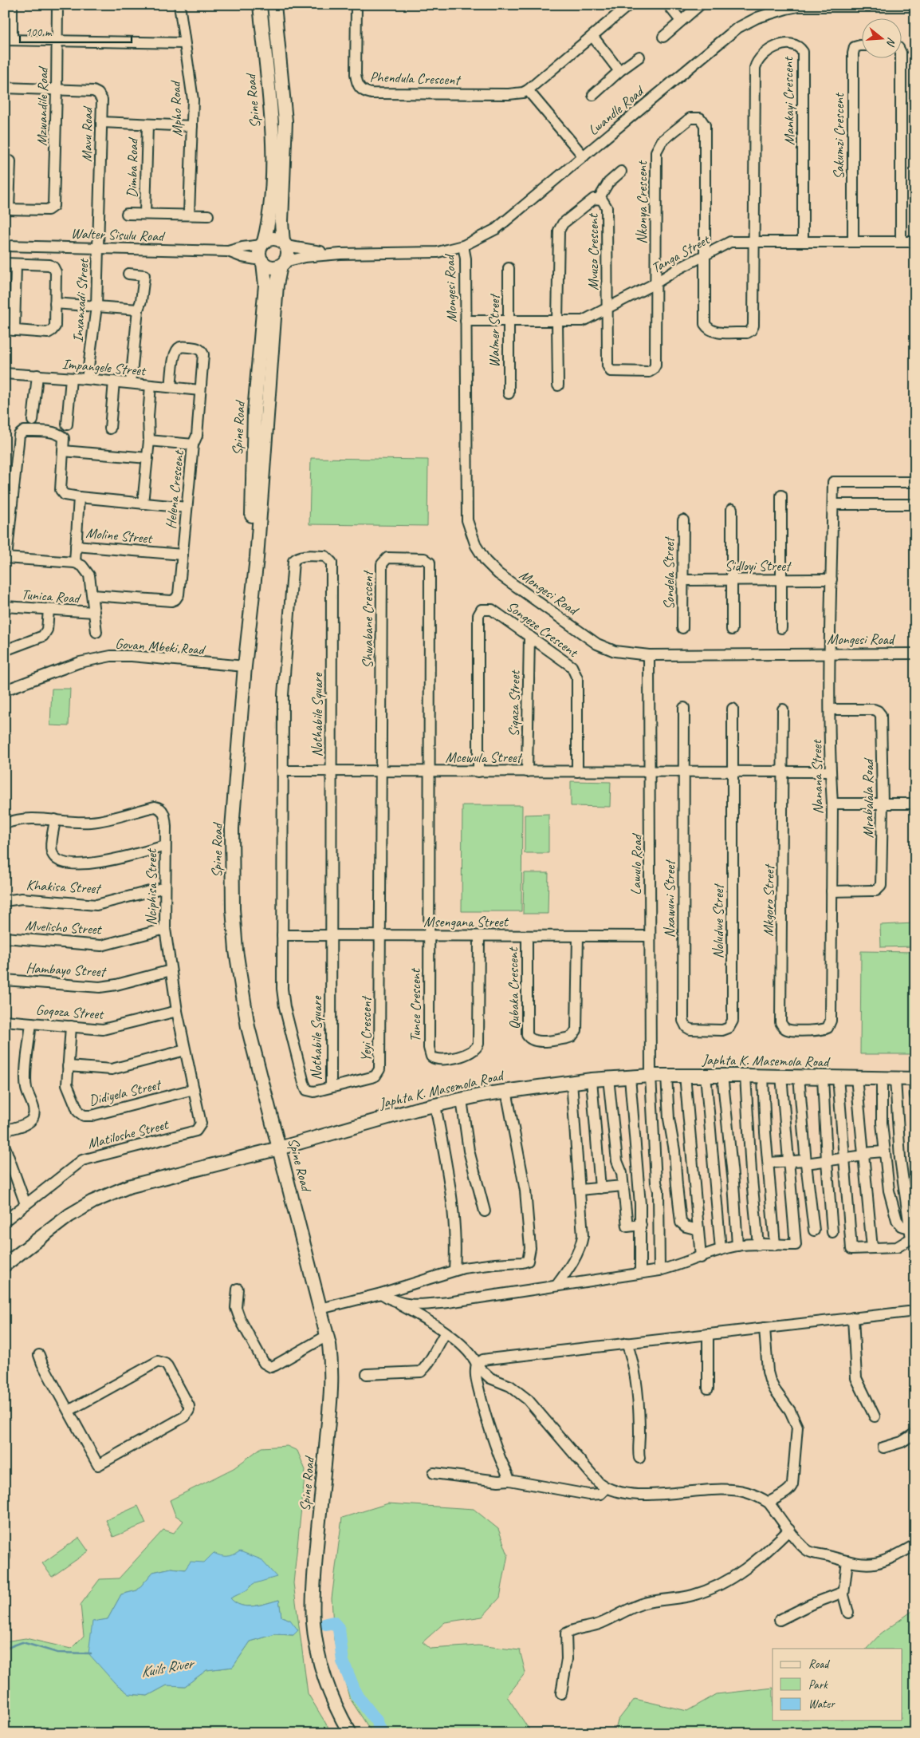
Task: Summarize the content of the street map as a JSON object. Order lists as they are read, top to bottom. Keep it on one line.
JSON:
{"streets":{"main road":["Spine Road","Japhta K. Masemola Road"],"street":["Phendula Crescent","Mankayi Crescent","Mzwandile Road","Mpho Road","Lwandle Road","Mavu Road","Sakumzi Crescent","Dimba Road","Nkonya Crescent","Walter Sisulu Road","Mvuzo Crescent","Tanga Street","Mongesi Road","Inxanxadi Street","Walmer Street","Impangele Street","Helena Crescent","Moline Street","Sidloyi Street","Sondela Street","Tunica Road","Shwabane Crescent","Songeze Crescent","Govan Mbeki Road","Siqaza Street","Nothabile Square","Mcewula Street","Nanana Street","Mrabalala Road","Lawulo Road","Khakisa Street","Nciphisa Street","Nxawuni Street","Mkgoro Street","Msengana Street","Noludwe Street","Mvelisho Street","Hambayo Street","Qubaka Crescent","Tunce Crescent","Goqoza Street","Yeyi Crescent","Didiyela Street","Matiloshe Street"]},"crossings":[["Spine Road","Lwandle Road"],["Spine Road","Walter Sisulu Road"],["Spine Road","Govan Mbeki Road"],["Spine Road","Japhta K. Masemola Road"],["Mankayi Crescent","Nkonya Crescent"],["Mankayi Crescent","Tanga Street"],["Mzwandile Road","Mavu Road"],["Lwandle Road","Walter Sisulu Road"],["Lwandle Road","Mongesi Road"],["Mavu Road","Walter Sisulu Road"],["Mavu Road","Inxanxadi Street"],["Sakumzi Crescent","Tanga Street"],["Nkonya Crescent","Mvuzo Crescent"],["Nkonya Crescent","Tanga Street"],["Walter Sisulu Road","Inxanxadi Street"],["Mvuzo Crescent","Tanga Street"],["Tanga Street","Mongesi Road"],["Tanga Street","Walmer Street"],["Mongesi Road","Nanana Street"],["Mongesi Road","Lawulo Road"],["Inxanxadi Street","Impangele Street"],["Helena Crescent","Moline Street"],["Sidloyi Street","Sondela Street"],["Sidloyi Street","Nanana Street"],["Shwabane Crescent","Mcewula Street"],["Shwabane Crescent","Msengana Street"],["Shwabane Crescent","Tunce Crescent"],["Shwabane Crescent","Yeyi Crescent"],["Songeze Crescent","Siqaza Street"],["Songeze Crescent","Mcewula Street"],["Siqaza Street","Mcewula Street"],["Nothabile Square","Mcewula Street"],["Nothabile Square","Msengana Street"],["Nothabile Square","Yeyi Crescent"],["Mcewula Street","Nanana Street"],["Mcewula Street","Lawulo Road"],["Mcewula Street","Nxawuni Street"],["Mcewula Street","Mkgoro Street"],["Mcewula Street","Noludwe Street"],["Nanana Street","Mrabalala Road"],["Nanana Street","Mkgoro Street"],["Lawulo Road","Msengana Street"],["Lawulo Road","Japhta K. Masemola Road"],["Khakisa Street","Nciphisa Street"],["Nciphisa Street","Mvelisho Street"],["Nciphisa Street","Hambayo Street"],["Nciphisa Street","Goqoza Street"],["Nciphisa Street","Didiyela Street"],["Nciphisa Street","Matiloshe Street"],["Nxawuni Street","Noludwe Street"],["Msengana Street","Qubaka Crescent"],["Msengana Street","Tunce Crescent"],["Msengana Street","Yeyi Crescent"],["Goqoza Street","Didiyela Street"]],"water":["Kuils River"],"legend":["Road","Park","Water"],"scale_bar":"100 m","north":"right"}
